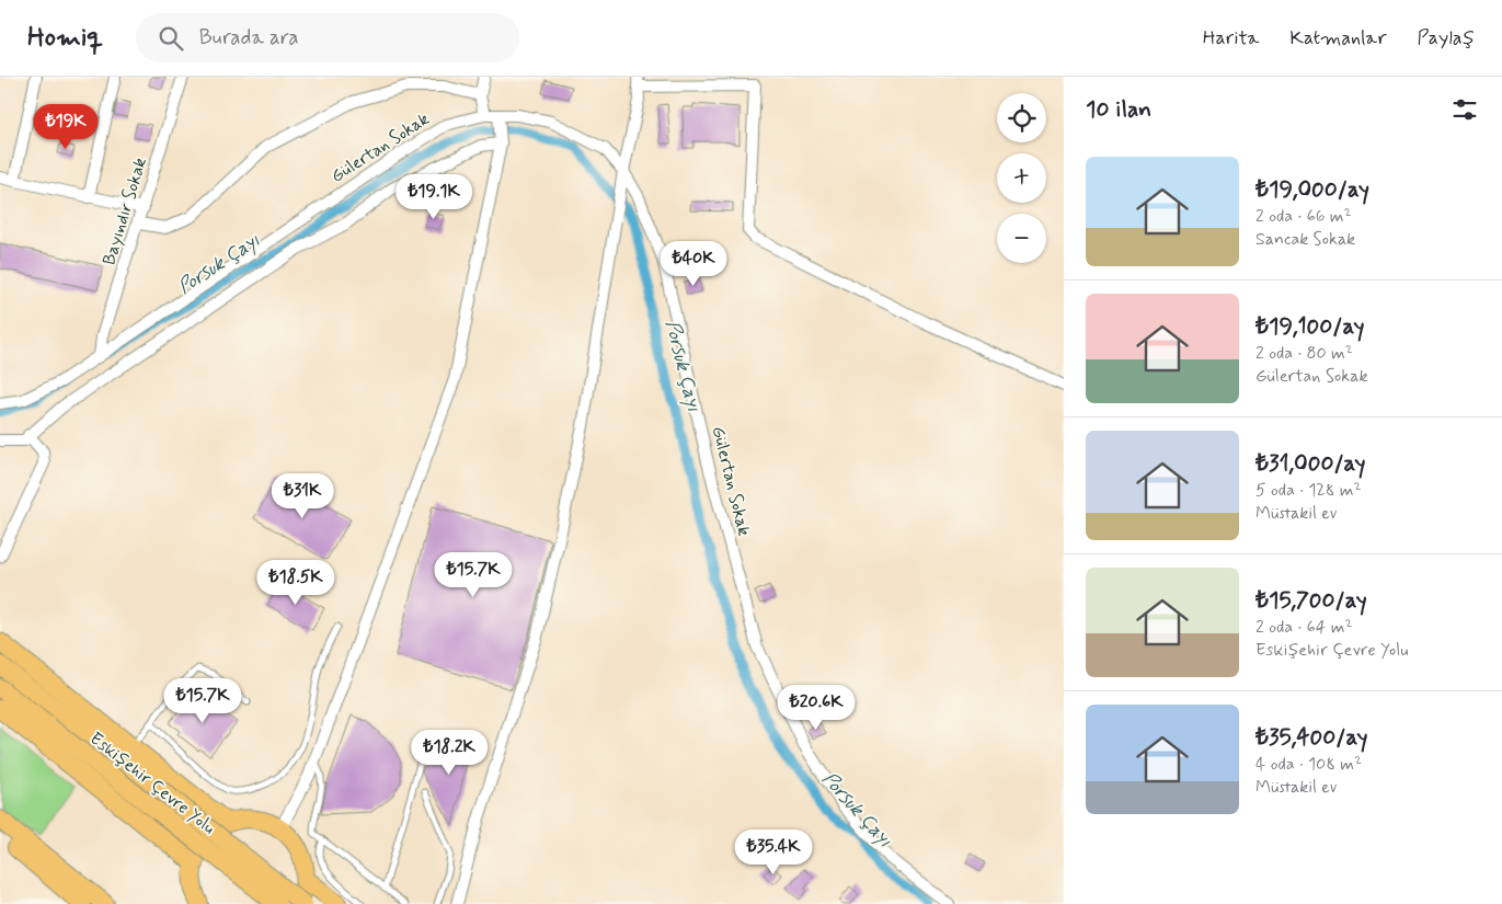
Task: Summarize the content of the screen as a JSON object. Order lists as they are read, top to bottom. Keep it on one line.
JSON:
{"streets":{"main road":["Eskişehir Çevre Yolu"],"street":["Gülertan Sokak","Bayındır Sokak"]},"crossings":[["Gülertan Sokak","Bayındır Sokak"]],"water":["Porsuk Çayı"],"page":{"header":"Homiq","search":"Burada ara","nav":["Harita","Katmanlar","Paylaş"],"heading":"10 ilan","map_buttons":["+","−"],"price":["₺19K","₺19.1K","₺40K","₺31K","₺15.7K","₺18.5K","₺15.7K","₺20.6K","₺18.2K","₺35.4K"],"list":[{"name":"₺19,000/ay","note":"2 oda · 66 m² · Sancak Sokak"},{"name":"₺19,100/ay","note":"2 oda · 80 m² · Gülertan Sokak"},{"name":"₺31,000/ay","note":"5 oda · 128 m² · Müstakil ev"},{"name":"₺15,700/ay","note":"2 oda · 64 m² · Eskişehir Çevre Yolu"},{"name":"₺35,400/ay","note":"4 oda · 108 m² · Müstakil ev"}]}}
